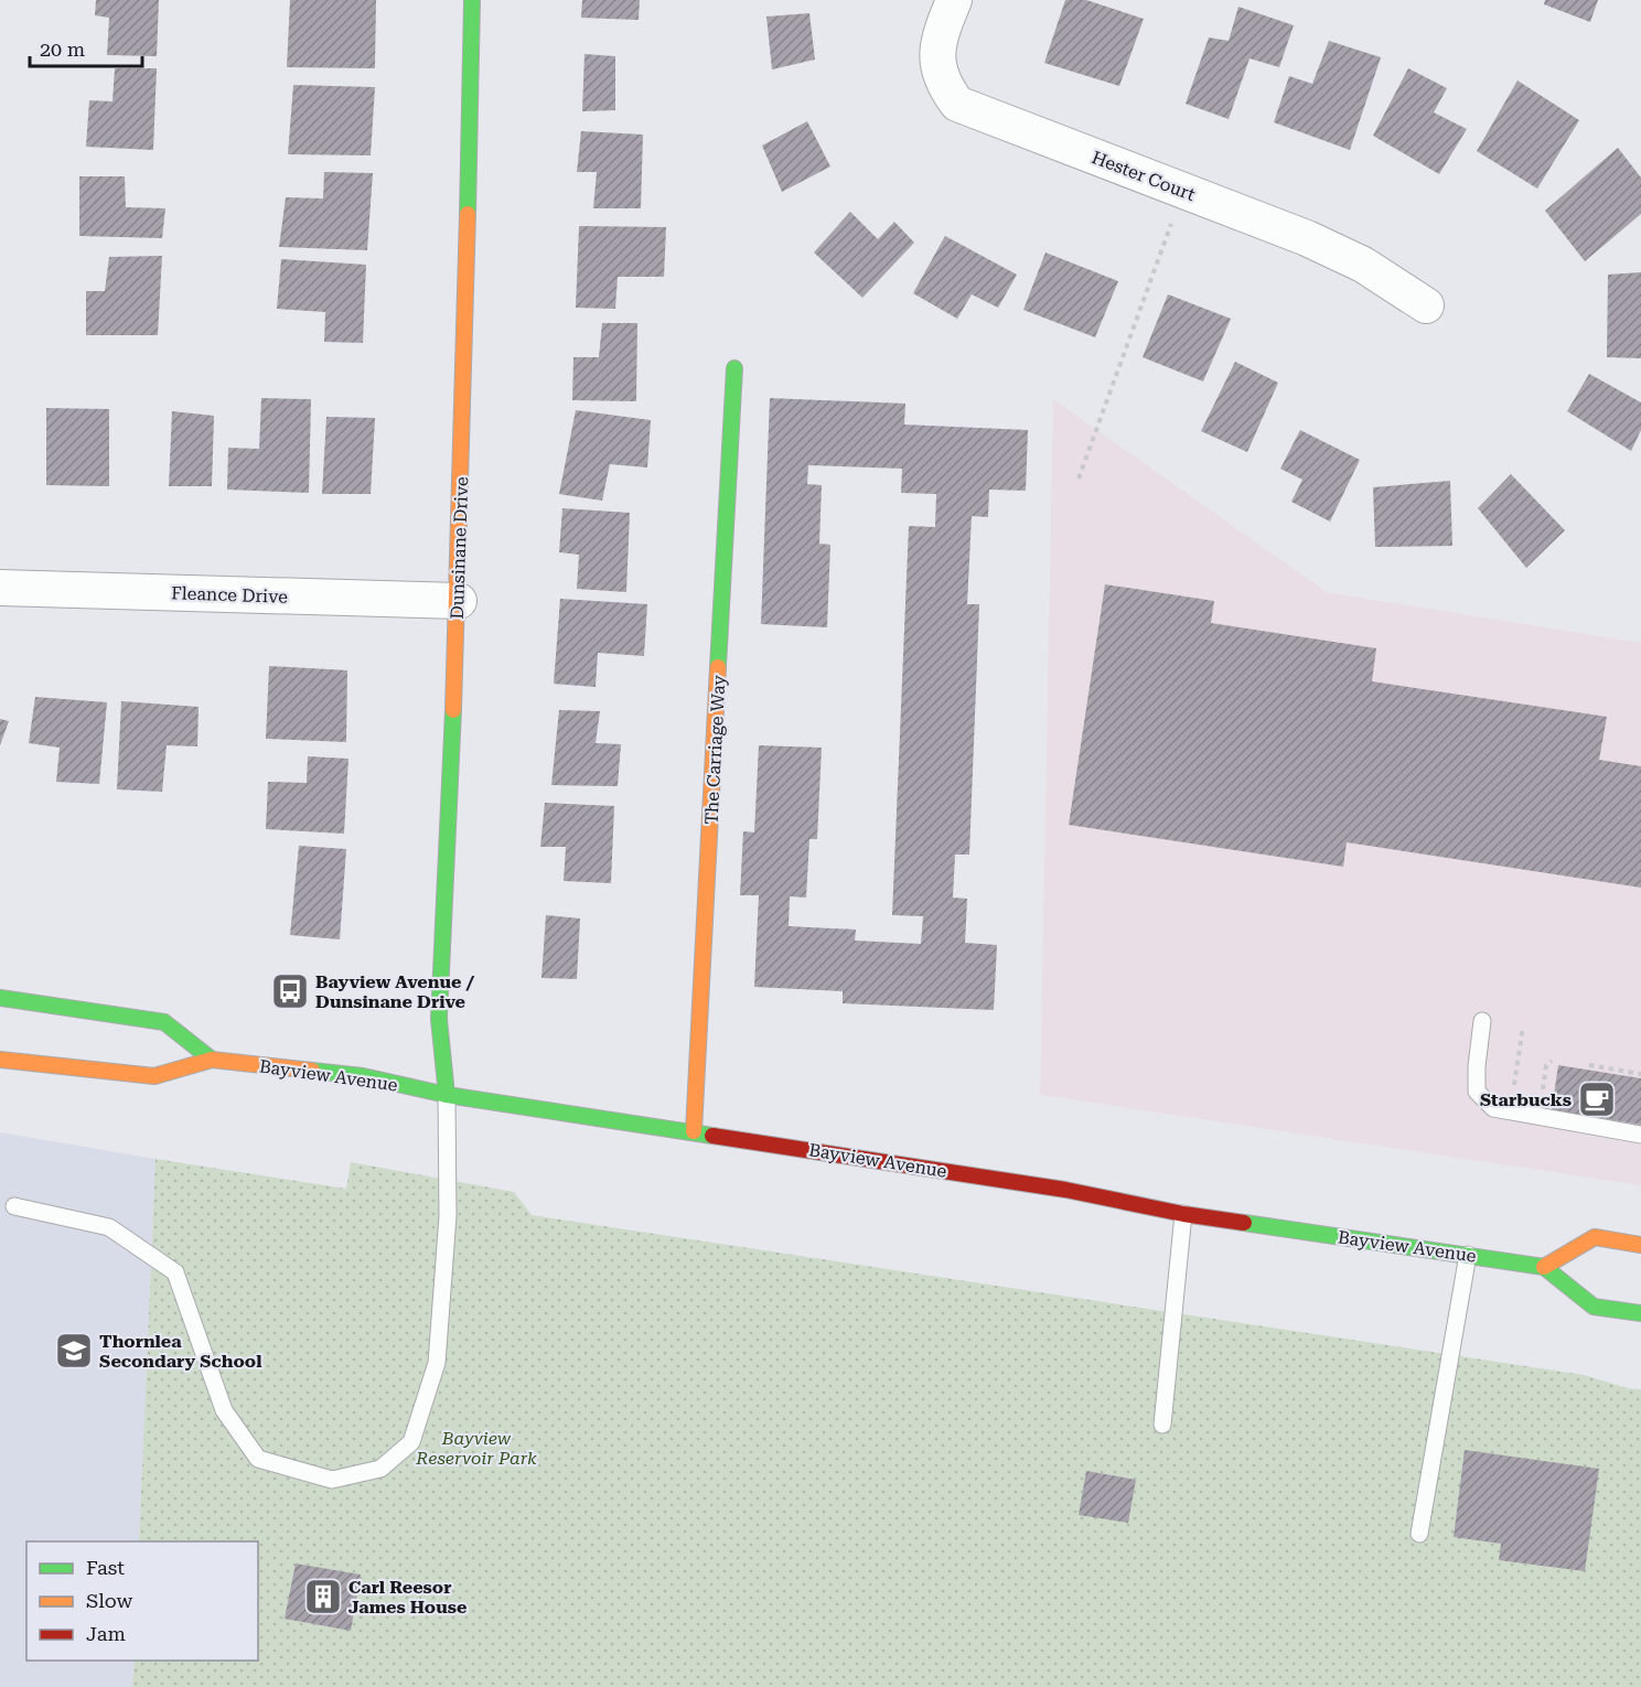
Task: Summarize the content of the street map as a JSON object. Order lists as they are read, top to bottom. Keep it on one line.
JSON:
{"streets":{"main road":["Dunsinane Drive","The Carriage Way","Bayview Avenue"],"street":["Hester Court","Fleance Drive"]},"crossings":[["Dunsinane Drive","Fleance Drive"],["Dunsinane Drive","Bayview Avenue"],["The Carriage Way","Bayview Avenue"]],"parks":["Bayview Reservoir Park"],"places":{"bus stop":["Bayview Avenue / Dunsinane Drive"],"cafe":["Starbucks"],"school or university":["Thornlea Secondary School"],"building":["Carl Reesor James House"]},"legend":["Fast","Slow","Jam"],"scale_bar":"20 m"}
